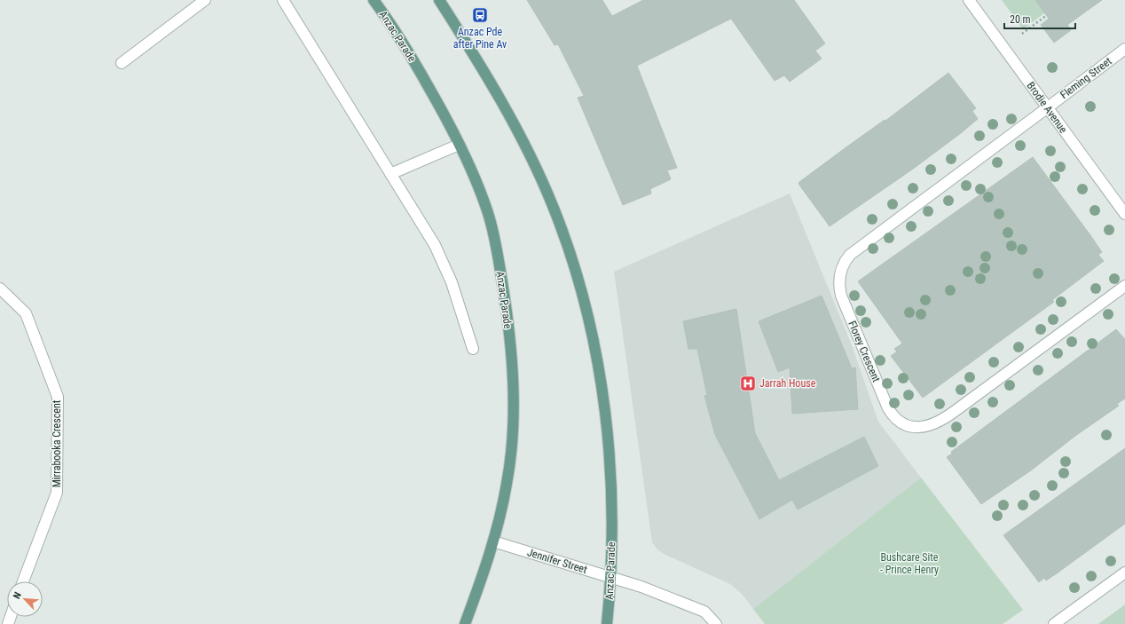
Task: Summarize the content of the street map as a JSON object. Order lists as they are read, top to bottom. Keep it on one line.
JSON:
{"streets":{"main road":["Anzac Parade"],"street":["Fleming Street","Brodie Avenue","Florey Crescent","Mirrabooka Crescent","Jennifer Street"]},"crossings":[["Anzac Parade","Jennifer Street"],["Fleming Street","Brodie Avenue"],["Fleming Street","Florey Crescent"],["Brodie Avenue","Florey Crescent"]],"parks":["Bushcare Site - Prince Henry"],"places":{"bus stop":["Anzac Pde after Pine Av"],"hospital":["Jarrah House"]},"scale_bar":"20 m","north":"top left"}
